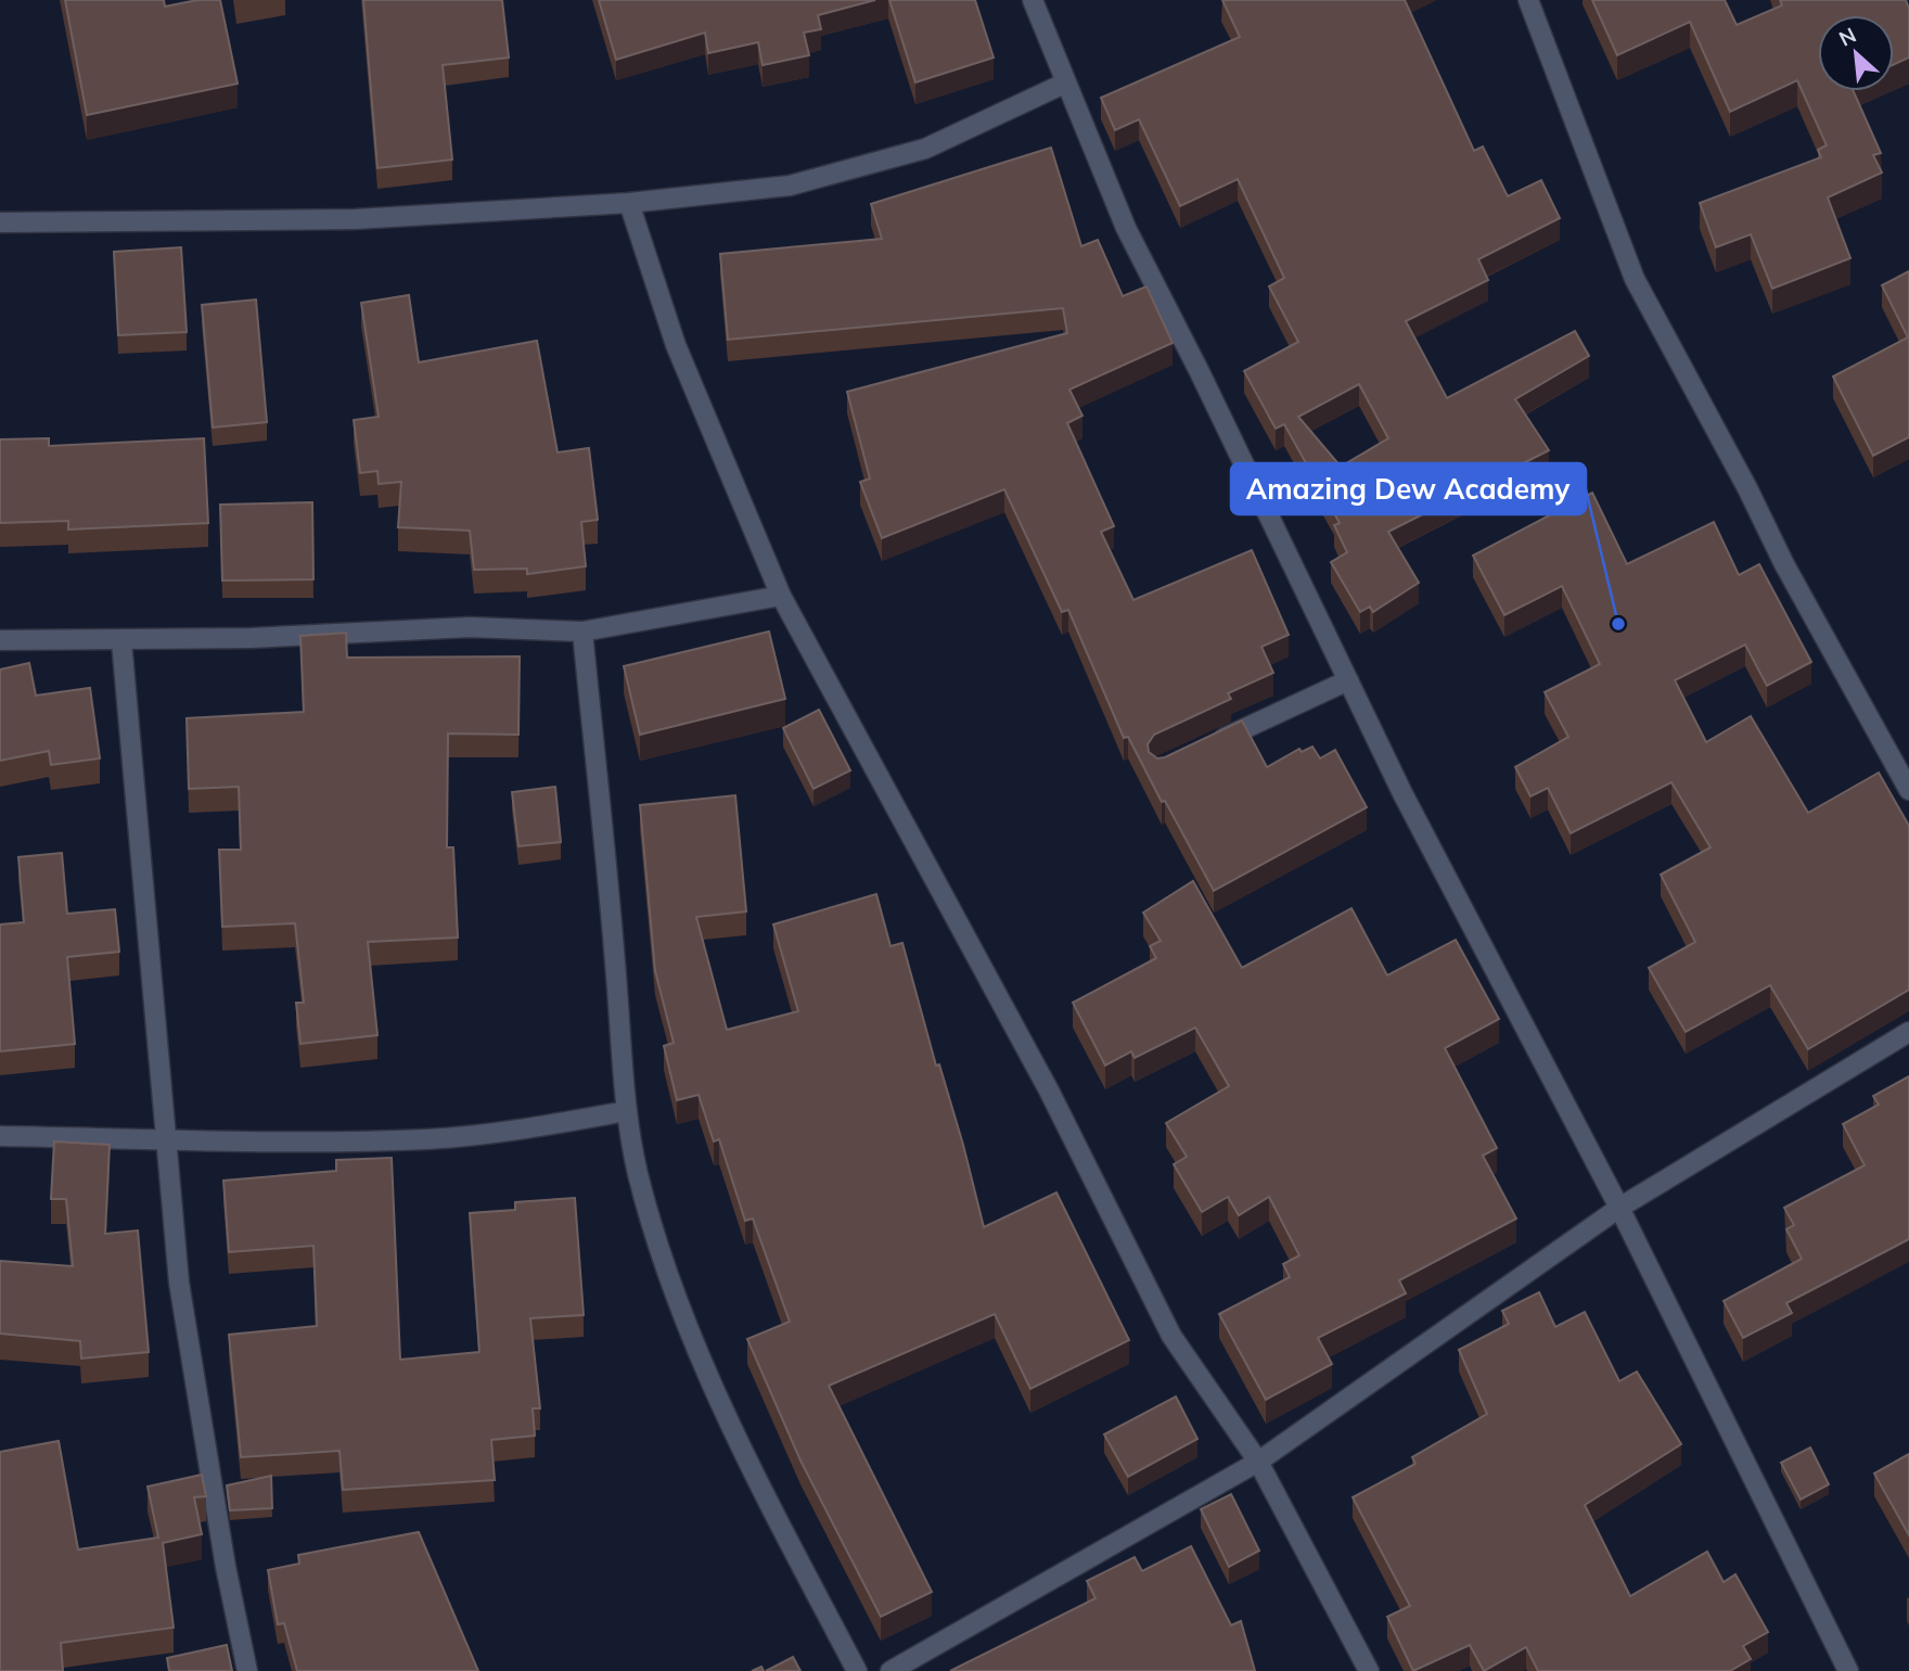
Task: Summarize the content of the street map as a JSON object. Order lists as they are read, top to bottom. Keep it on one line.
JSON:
{"places":["Amazing Dew Academy"],"north":"top left"}
